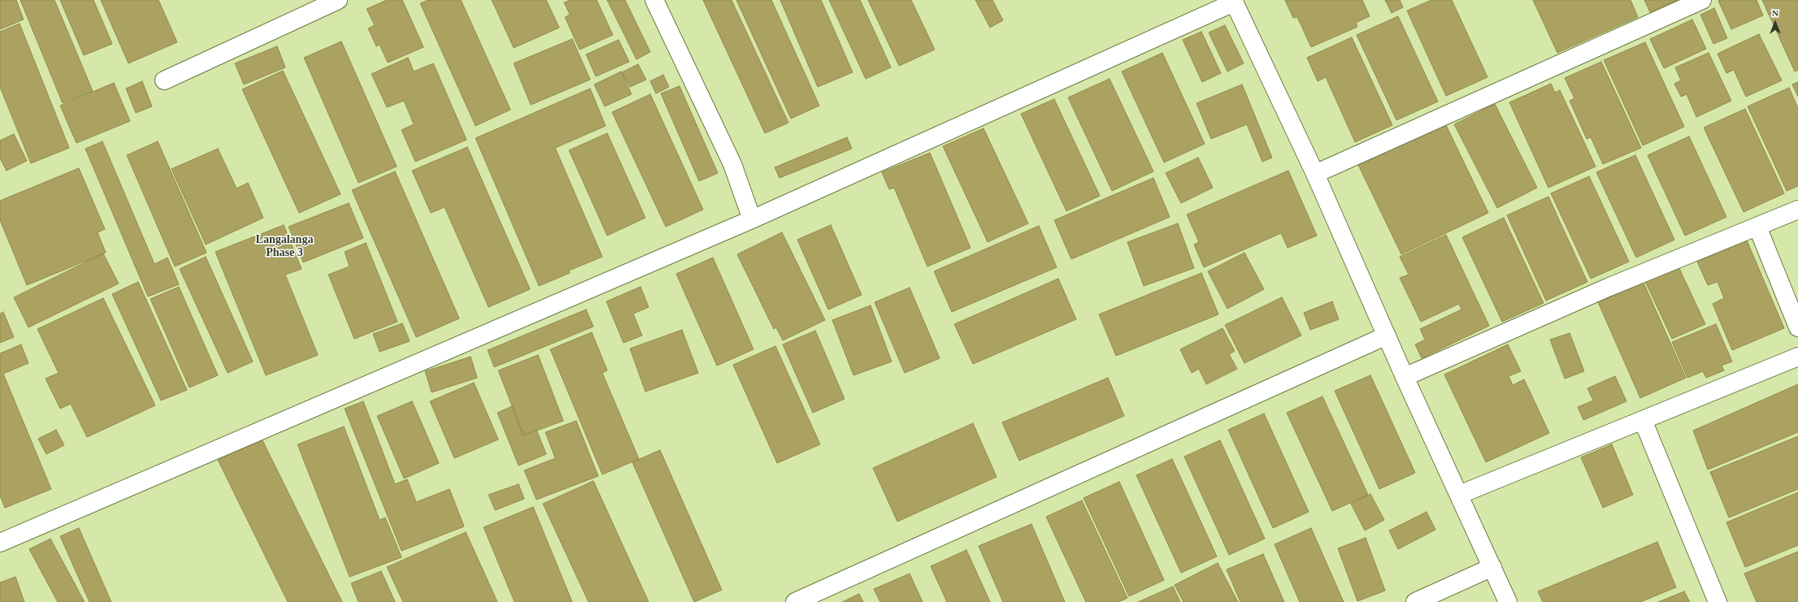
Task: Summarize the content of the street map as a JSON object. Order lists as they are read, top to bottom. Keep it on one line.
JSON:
{"districts":["Langalanga Phase 3"],"north":"top"}
